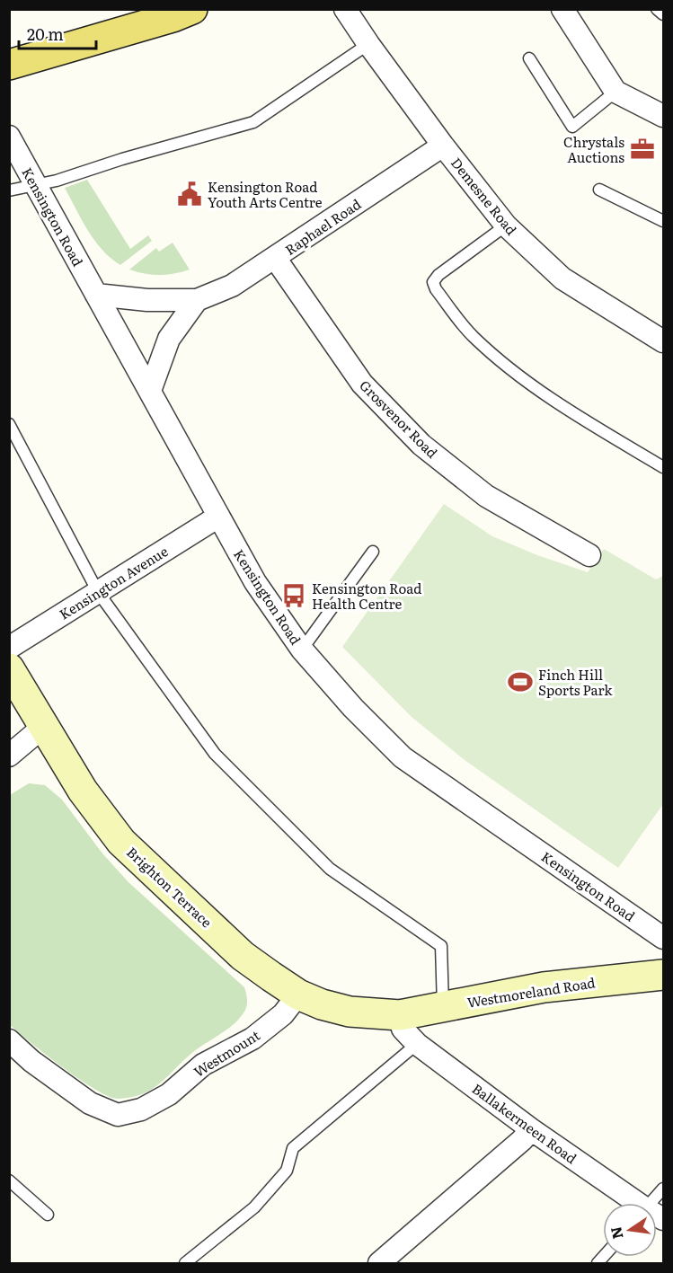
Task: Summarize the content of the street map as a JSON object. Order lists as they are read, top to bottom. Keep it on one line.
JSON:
{"streets":{"main road":["Brighton Terrace","Westmoreland Road"],"street":["Demesne Road","Kensington Road","Raphael Road","Grosvenor Road","Kensington Avenue","Westmount","Ballakermeen Road"]},"crossings":[["Demesne Road","Raphael Road"],["Kensington Road","Raphael Road"],["Kensington Road","Kensington Avenue"],["Raphael Road","Grosvenor Road"],["Brighton Terrace","Westmoreland Road"],["Brighton Terrace","Westmount"],["Brighton Terrace","Ballakermeen Road"],["Westmoreland Road","Ballakermeen Road"]],"places":{"office":["Chrystals Auctions"],"public building":["Kensington Road Youth Arts Centre"],"bus stop":["Kensington Road Health Centre"],"sports":["Finch Hill Sports Park"]},"scale_bar":"20 m","north":"left"}
